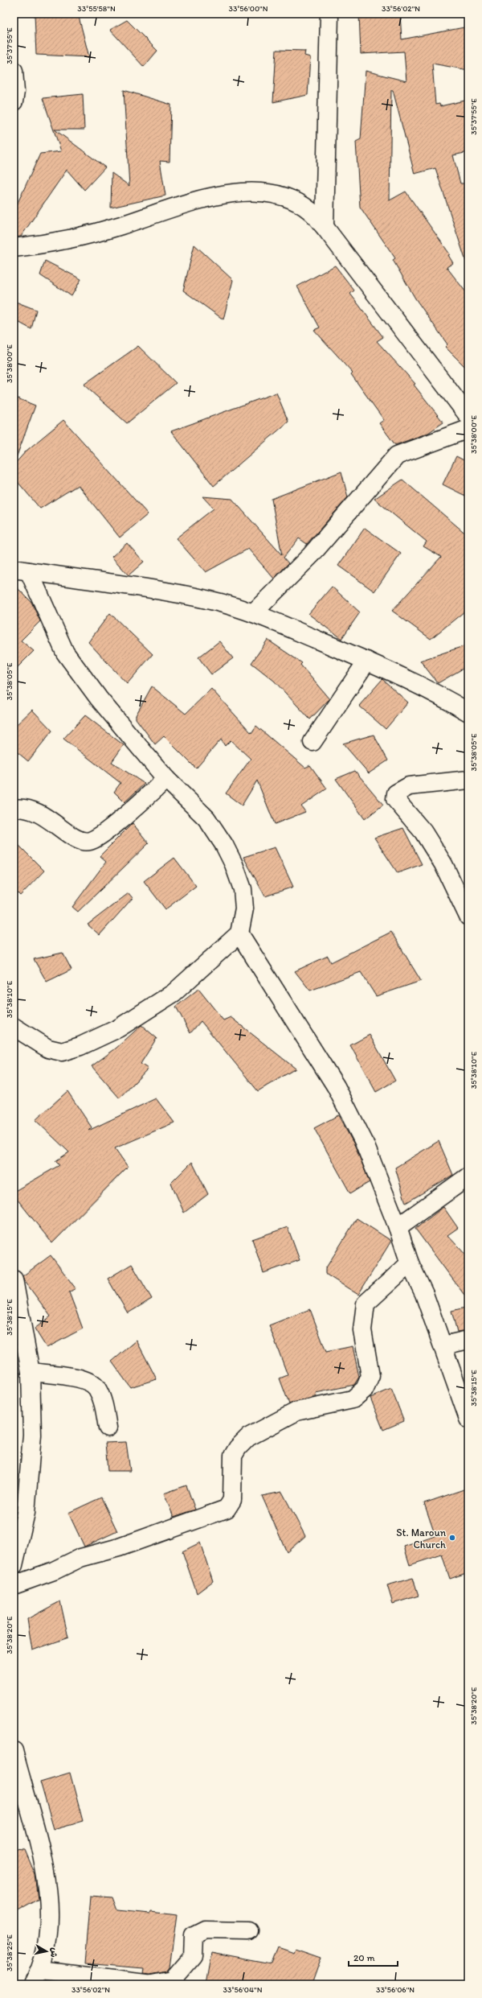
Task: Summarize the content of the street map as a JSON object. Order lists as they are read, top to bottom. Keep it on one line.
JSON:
{"places":["St. Maroun Church"],"scale_bar":"20 m","north":"right","coordinates":["33°55'58\"N","33°56'00\"N","33°56'02\"N","35°37'55\"E","35°38'00\"E","35°38'05\"E","35°38'10\"E","35°38'15\"E","35°38'20\"E","35°38'25\"E","33°56'04\"N","33°56'06\"N"]}
